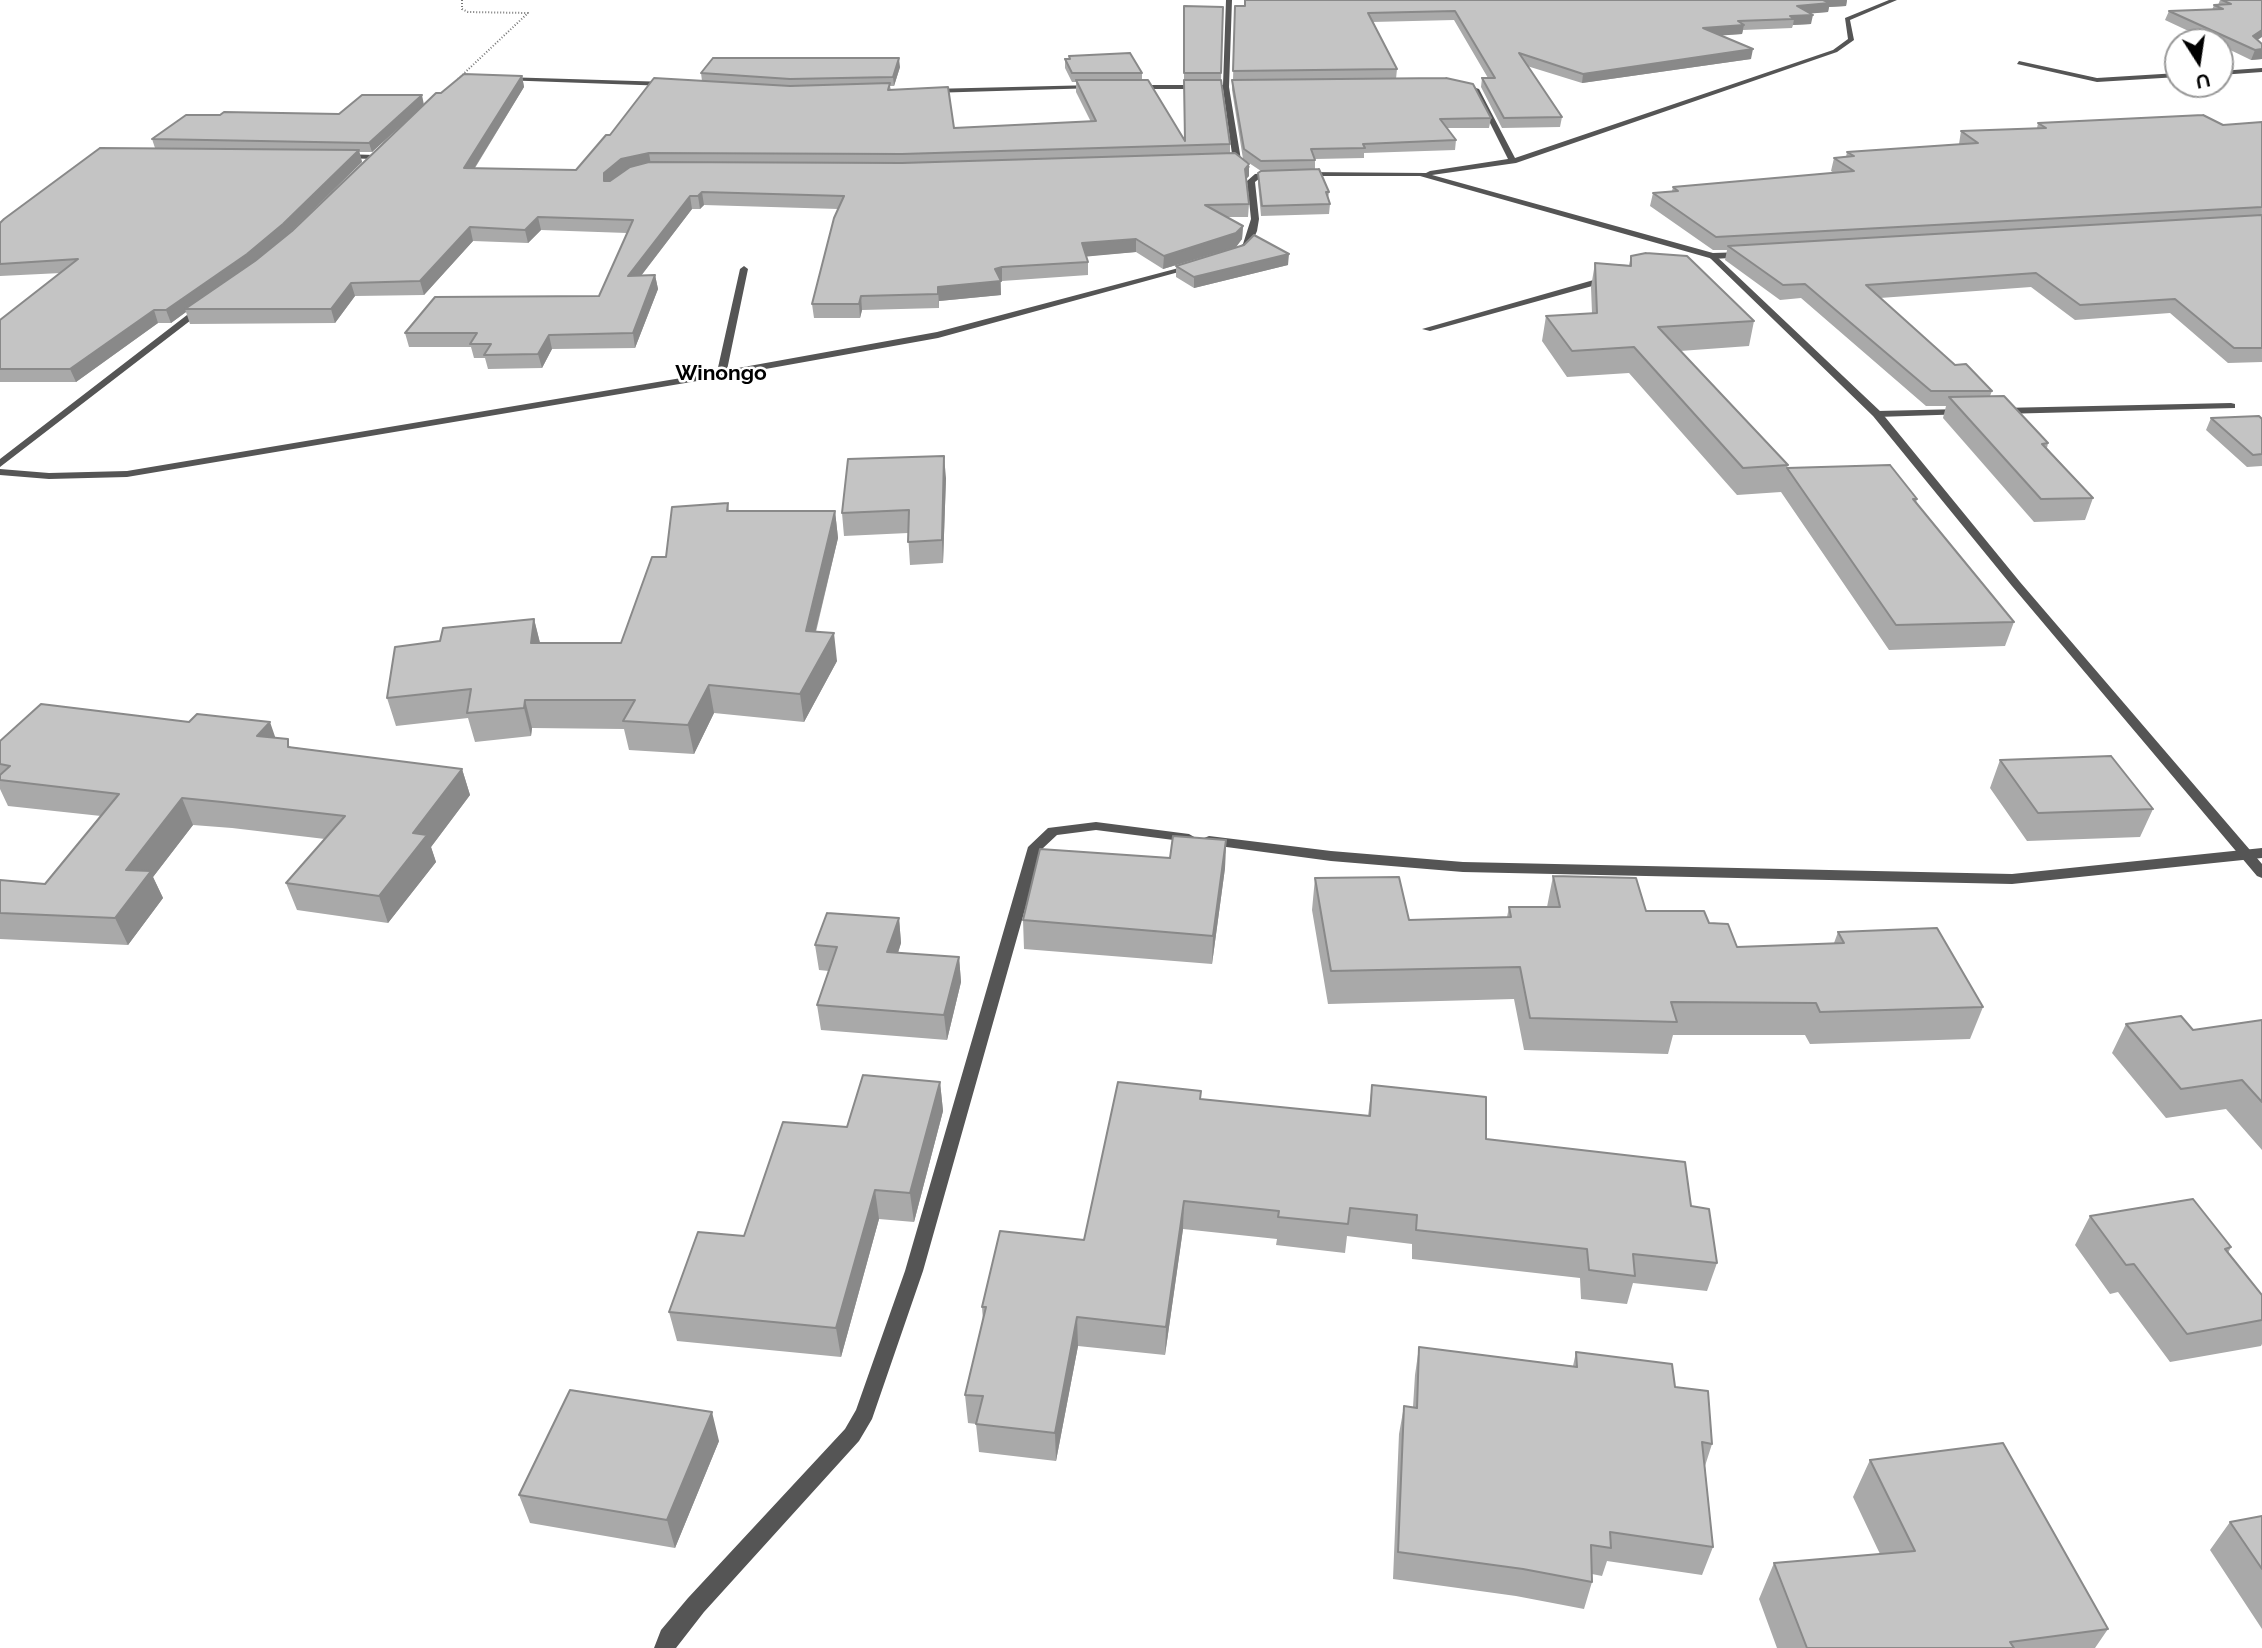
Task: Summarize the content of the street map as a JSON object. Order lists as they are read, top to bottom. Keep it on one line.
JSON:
{"districts":["Winongo"],"north":"bottom"}
